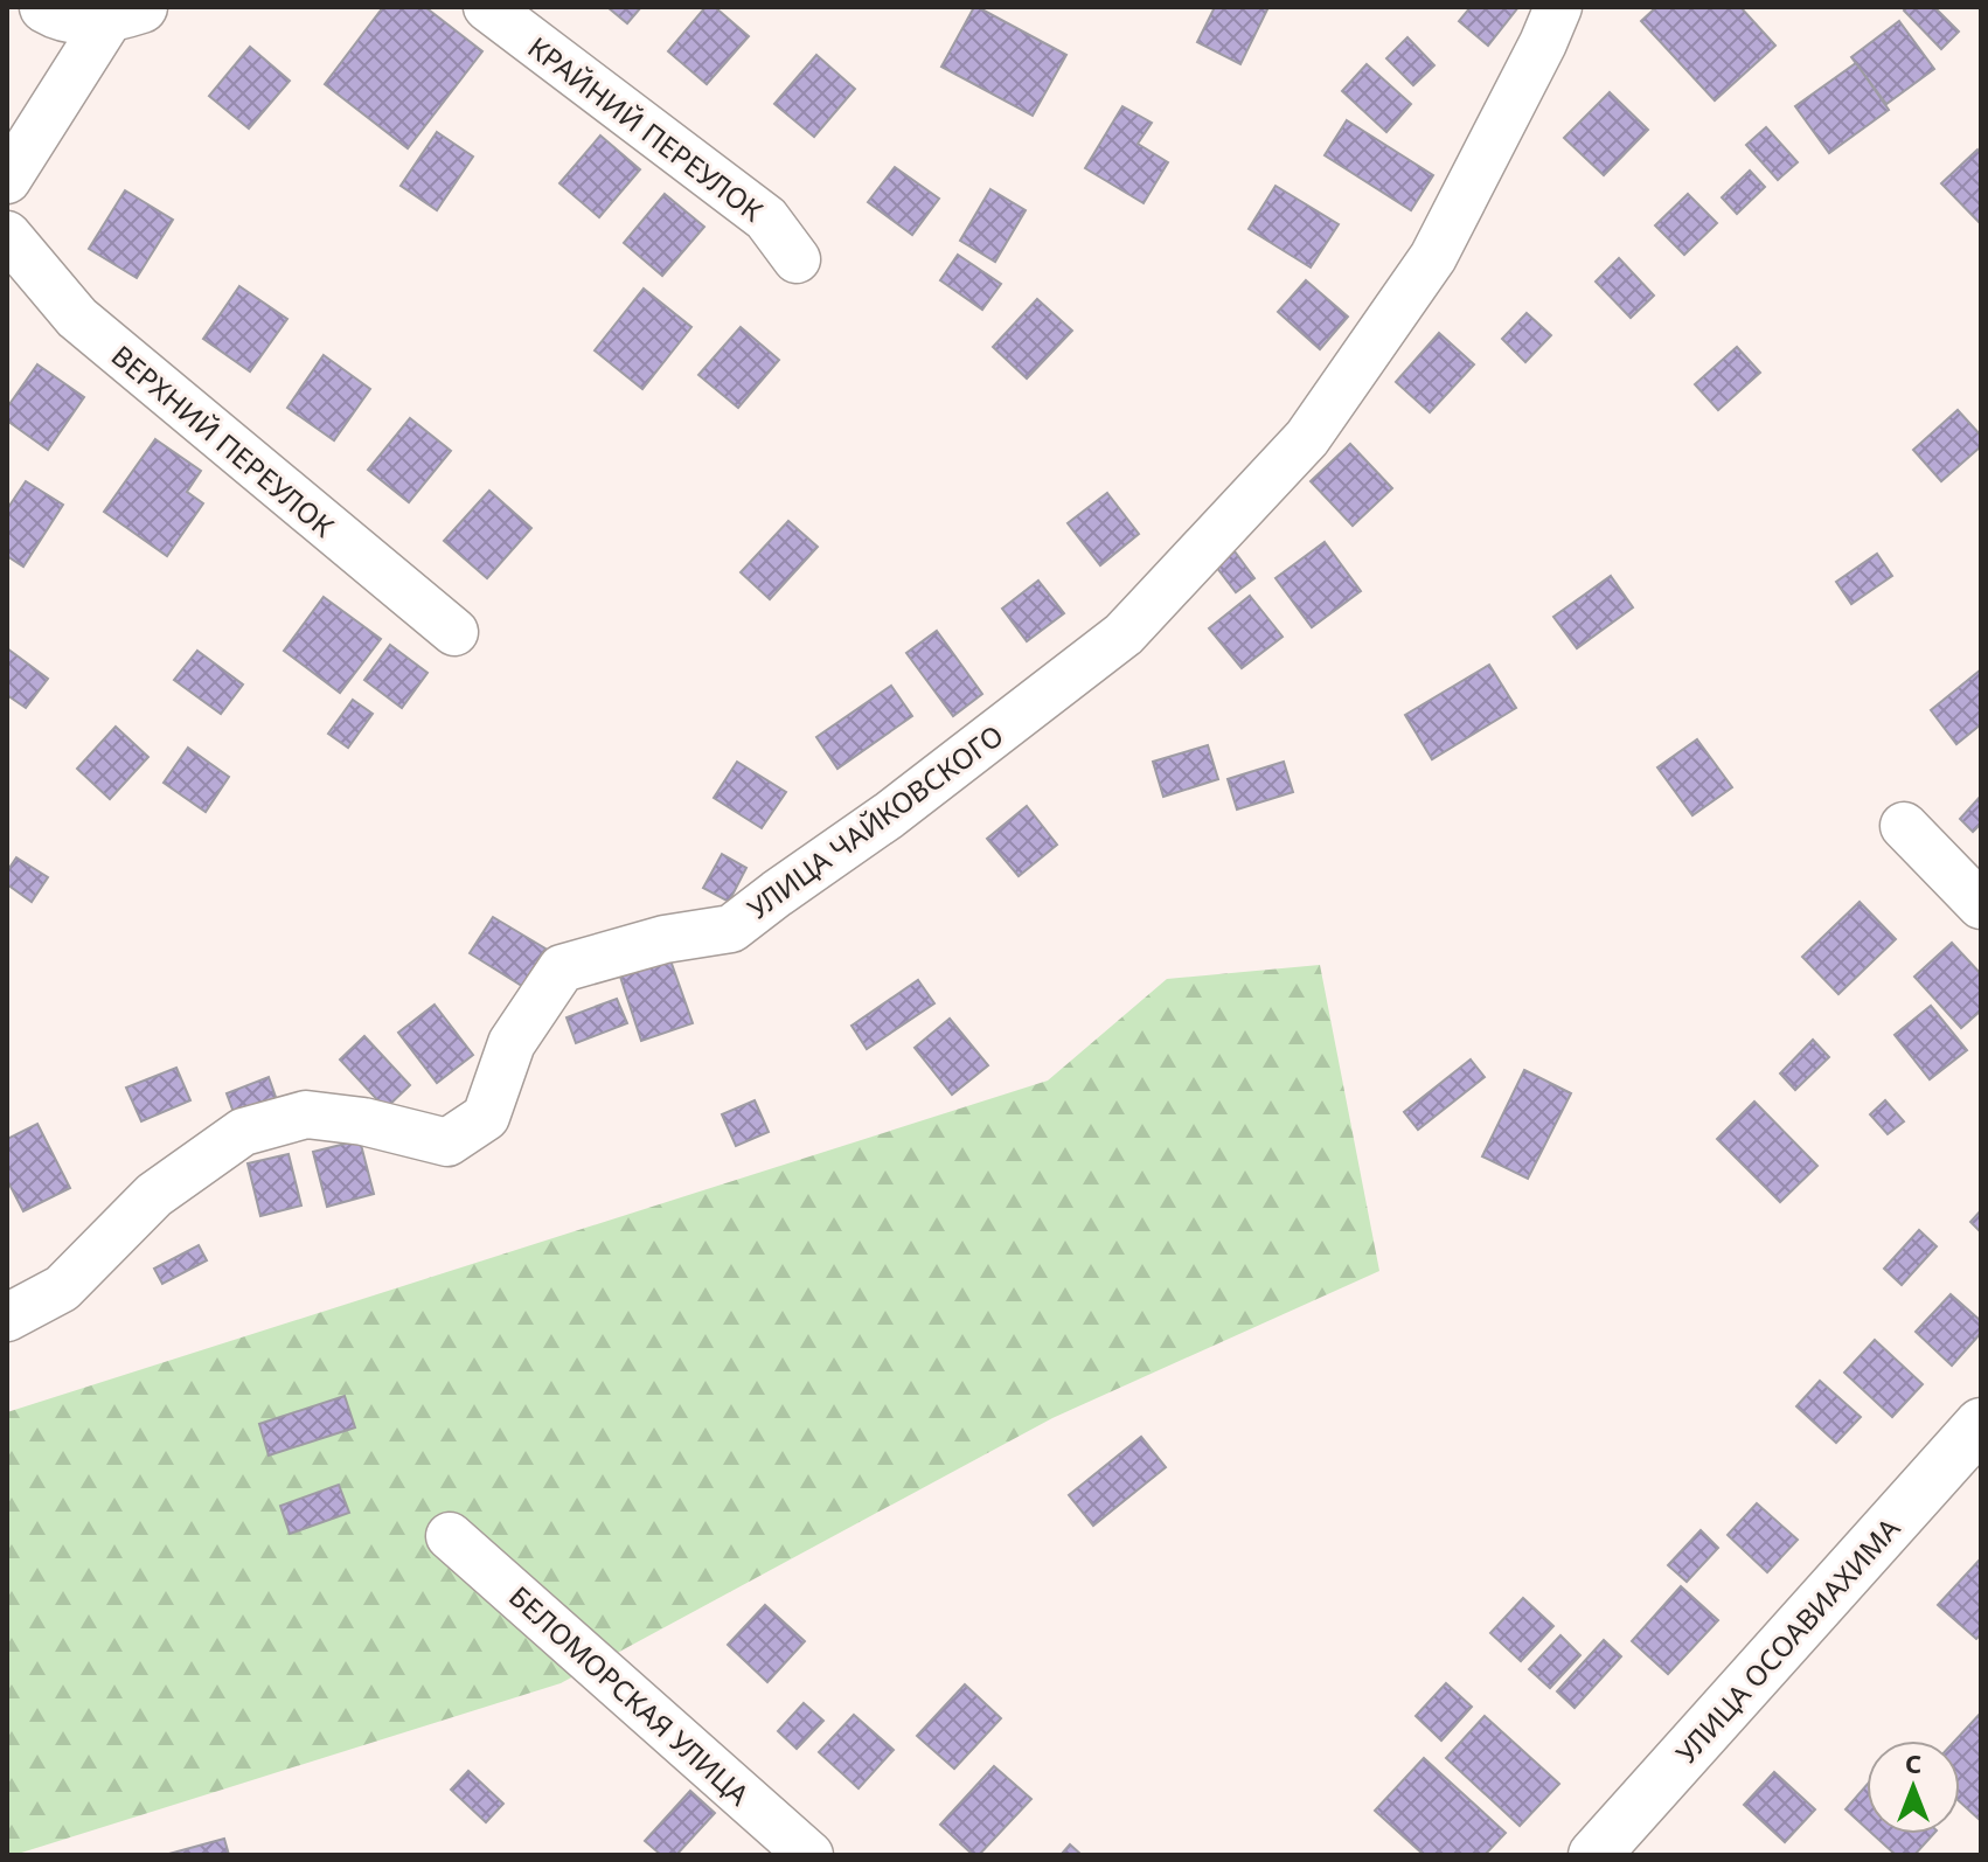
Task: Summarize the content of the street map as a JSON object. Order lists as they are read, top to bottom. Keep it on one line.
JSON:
{"streets":{"street":["КРАЙНИЙ ПЕРЕУЛОК","ВЕРХНИЙ ПЕРЕУЛОК","УЛИЦА ЧАЙКОВСКОГО","УЛИЦА ОСОАВИАХИМА","БЕЛОМОРСКАЯ УЛИЦА"]},"north":"top"}
